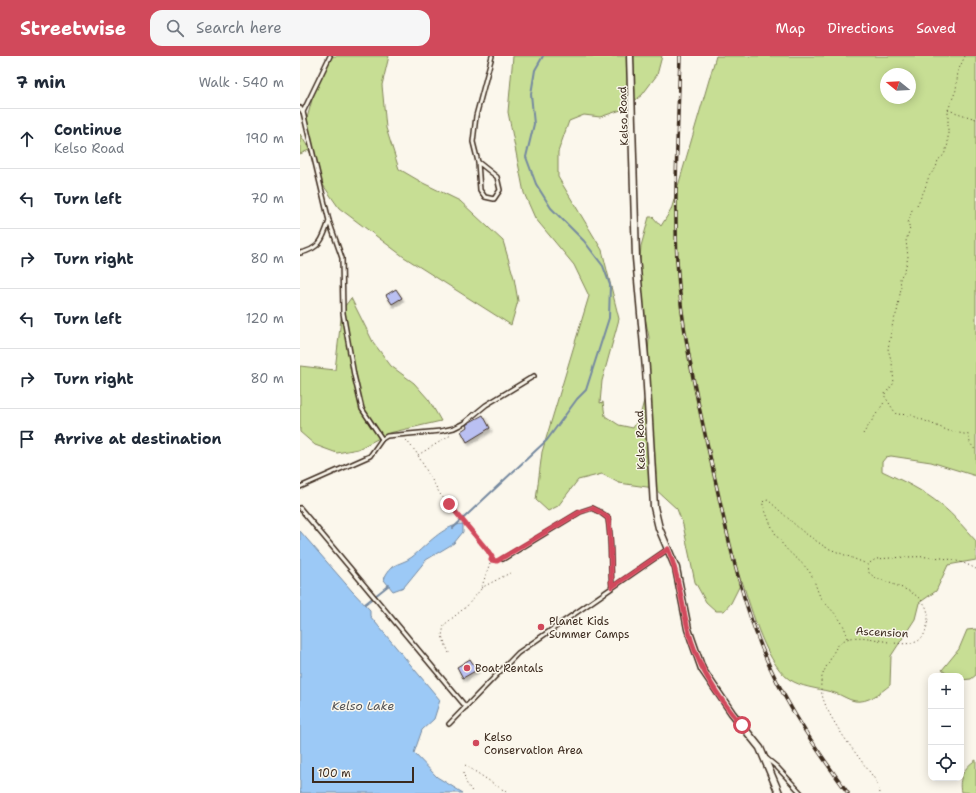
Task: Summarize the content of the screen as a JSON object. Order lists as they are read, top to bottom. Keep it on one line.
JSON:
{"streets":{"street":["Kelso Road"],"path":["Ascension"]},"water":["Kelso Lake"],"places":["Planet Kids Summer Camps","Boat Rentals","Kelso Conservation Area"],"scale_bar":"100 m","north":"left","page":{"header":"Streetwise","search":"Search here","nav":["Map","Directions","Saved"],"heading":["7 min","Walk · 540 m"],"list":[["Continue","Kelso Road","190 m"],["Turn left","70 m"],["Turn right","80 m"],["Turn left","120 m"],["Turn right","80 m"],"Arrive at destination"],"map_buttons":["+","−"],"scale":"100 m"}}
